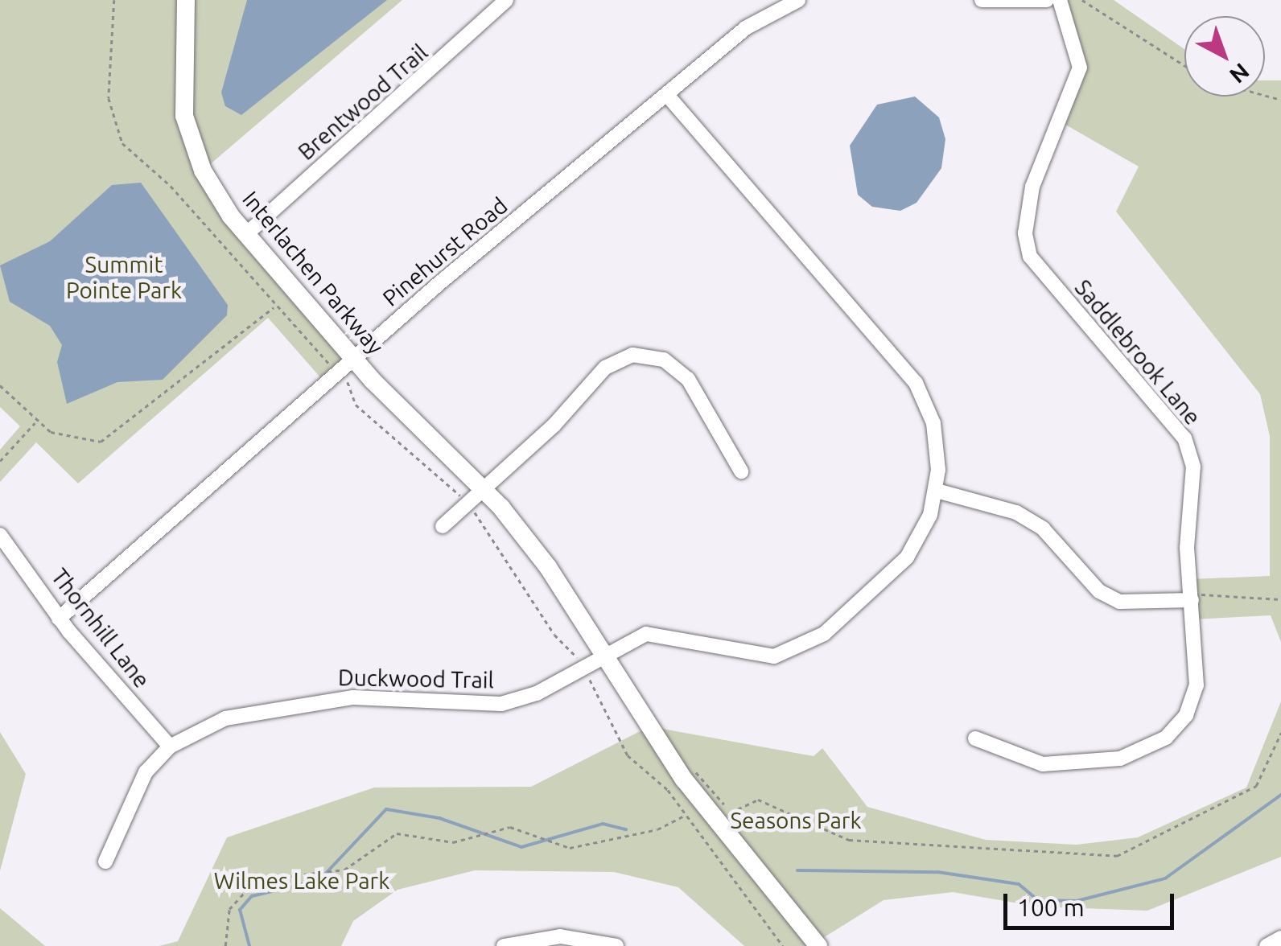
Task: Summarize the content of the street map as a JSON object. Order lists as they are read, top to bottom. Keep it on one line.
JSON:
{"streets":{"street":["Brentwood Trail","Pinehurst Road","Interlachen Parkway","Saddlebrook Lane","Thornhill Lane","Duckwood Trail"]},"crossings":[["Brentwood Trail","Interlachen Parkway"],["Pinehurst Road","Interlachen Parkway"],["Pinehurst Road","Thornhill Lane"],["Pinehurst Road","Duckwood Trail"],["Interlachen Parkway","Duckwood Trail"],["Thornhill Lane","Duckwood Trail"]],"parks":["Summit Pointe Park","Seasons Park","Wilmes Lake Park"],"scale_bar":"100 m","north":"bottom right"}
